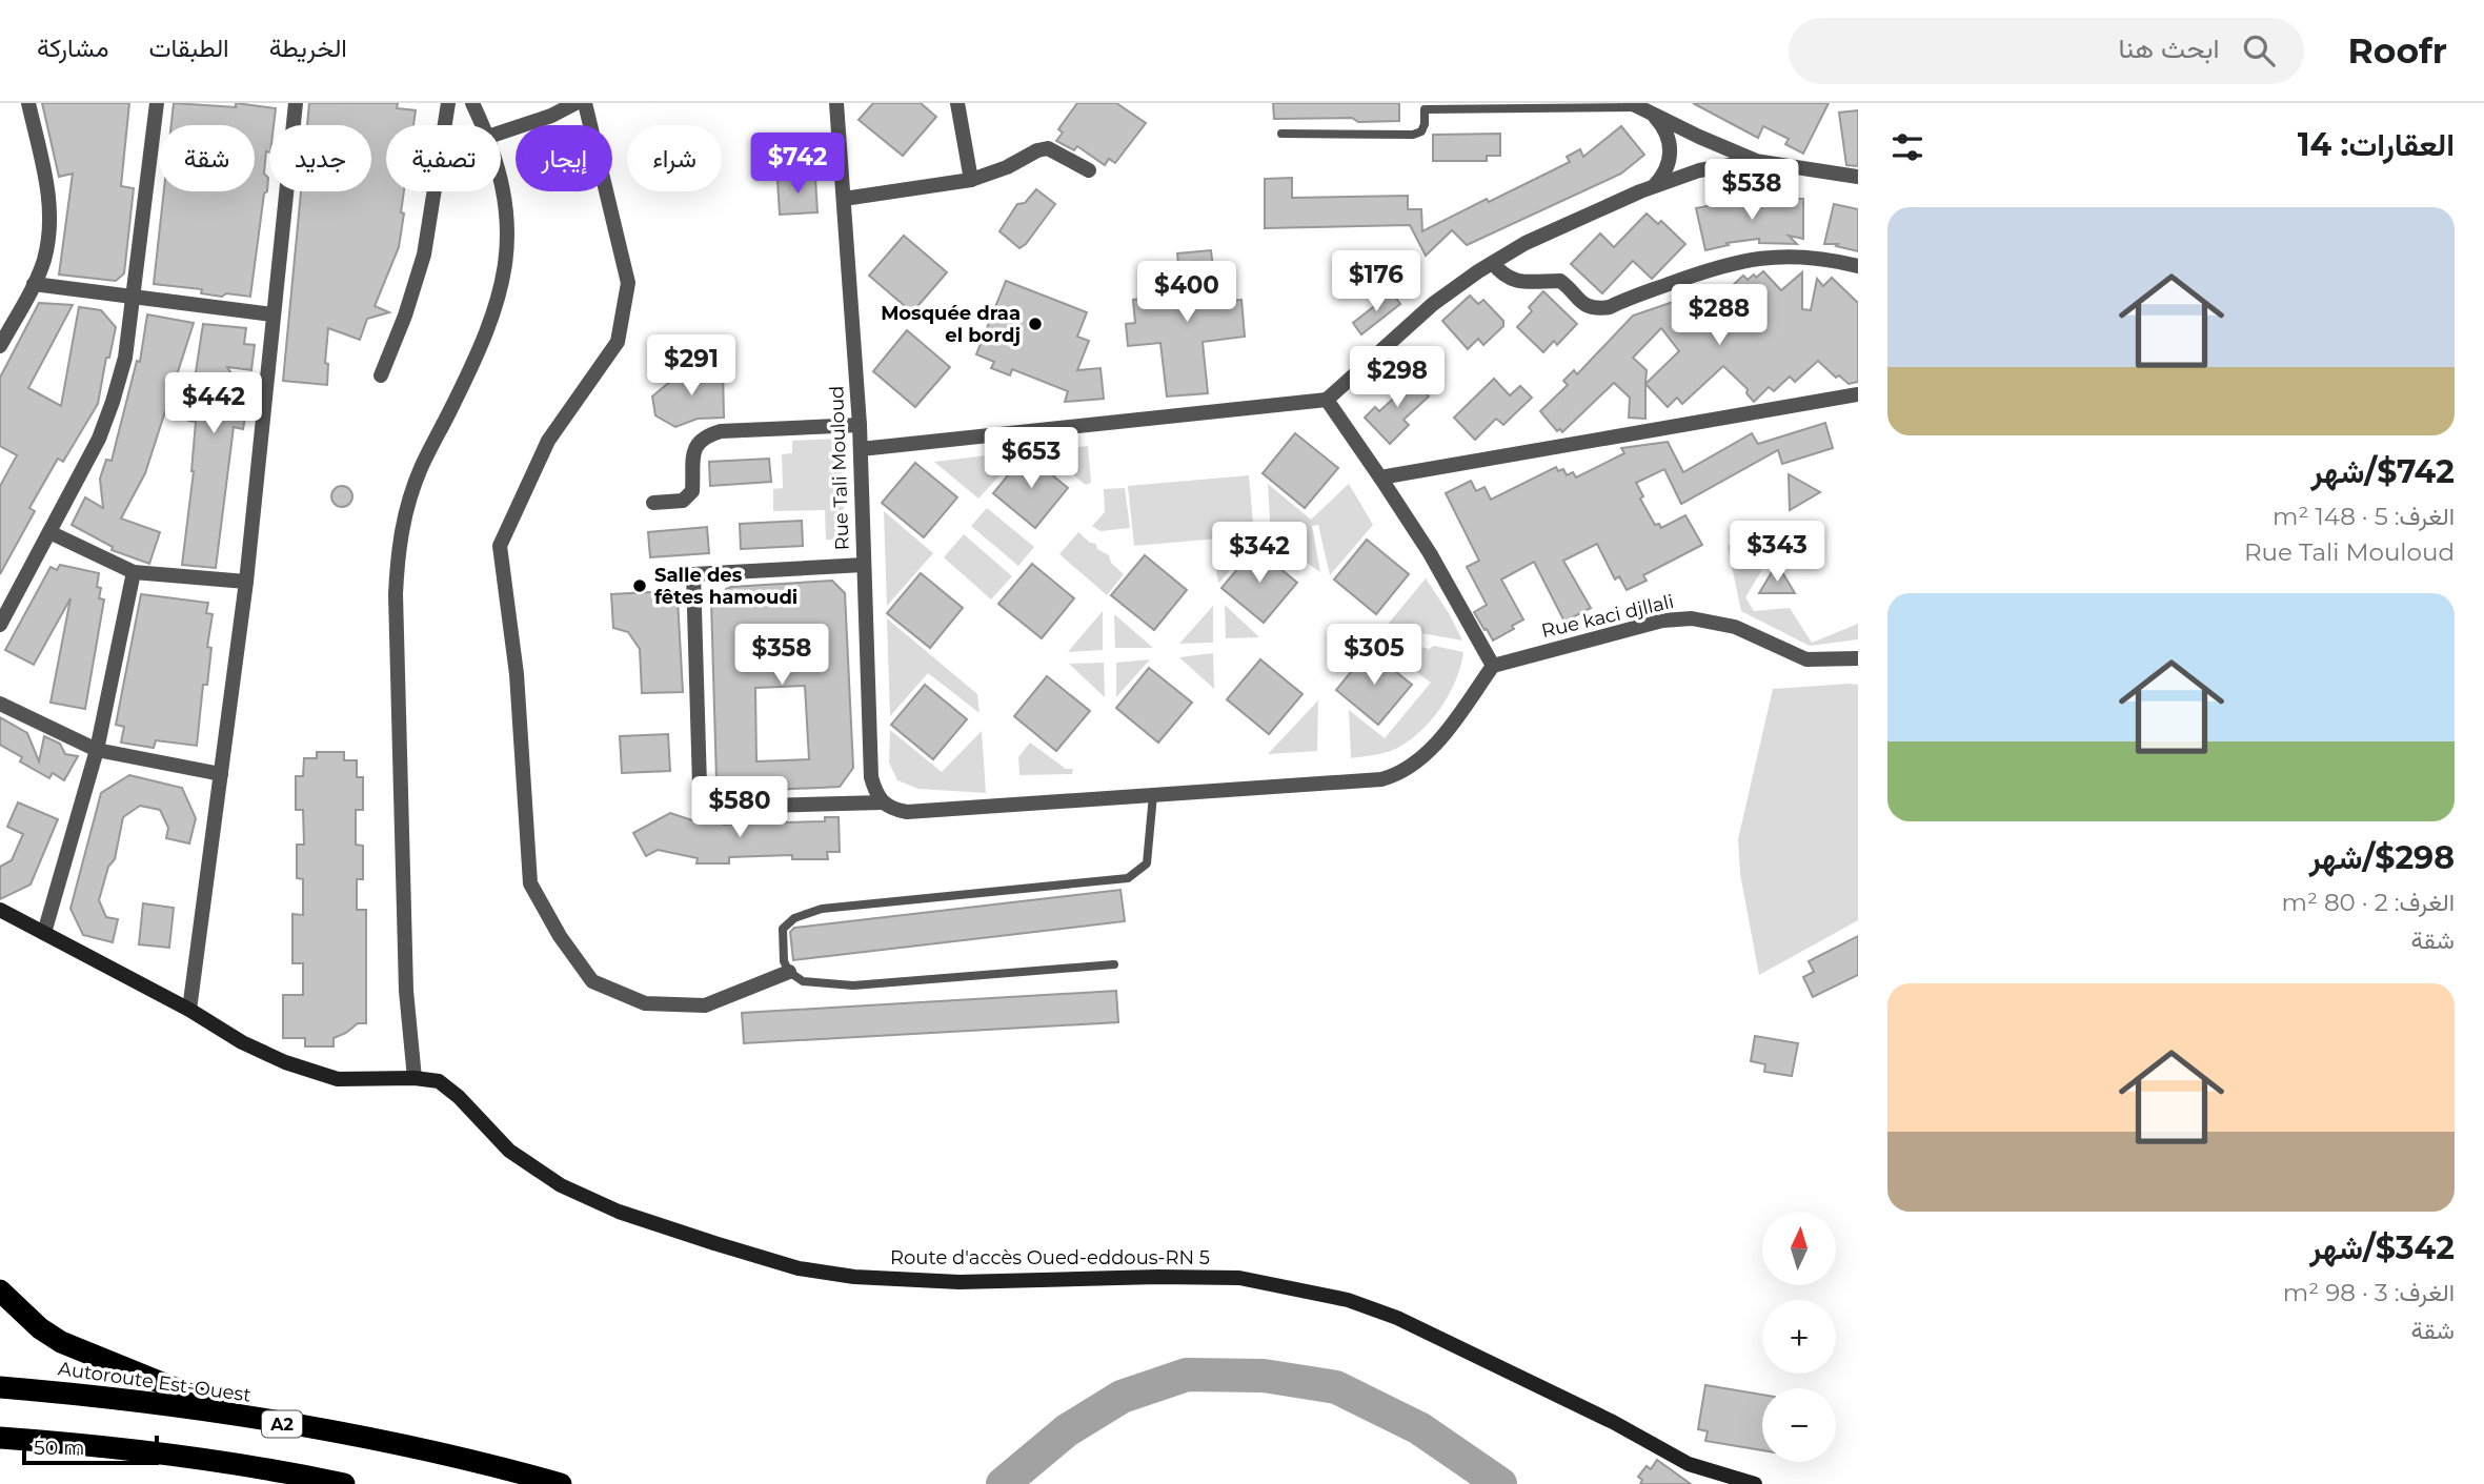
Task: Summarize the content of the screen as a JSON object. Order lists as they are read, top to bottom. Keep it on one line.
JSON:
{"streets":{"highway":["Autoroute Est-Ouest","A2"],"main road":["Route d'accès Oued-eddous-RN 5"],"street":["Rue Tali Mouloud","Rue kaci djllali"]},"places":["Mosquée draa el bordj","Salle des fêtes hamoudi"],"scale_bar":"50 m","north":"top","page":{"header":"Roofr","search":"ابحث هنا","nav":["الخريطة","الطبقات","مشاركة"],"heading":"العقارات: 14","chip":["شراء","إيجار","تصفية","جديد","شقة"],"price":["$742","$538","$176","$400","$288","$291","$298","$442","$653","$343","$342","$358","$305","$580"],"list":[{"name":"$742/شهر","note":"الغرف: 5 · 148 m² · Rue Tali Mouloud"},{"name":"$298/شهر","note":"الغرف: 2 · 80 m² · شقة"},{"name":"$342/شهر","note":"الغرف: 3 · 98 m² · شقة"}],"map_buttons":["+","−"],"scale":"50 m"}}
